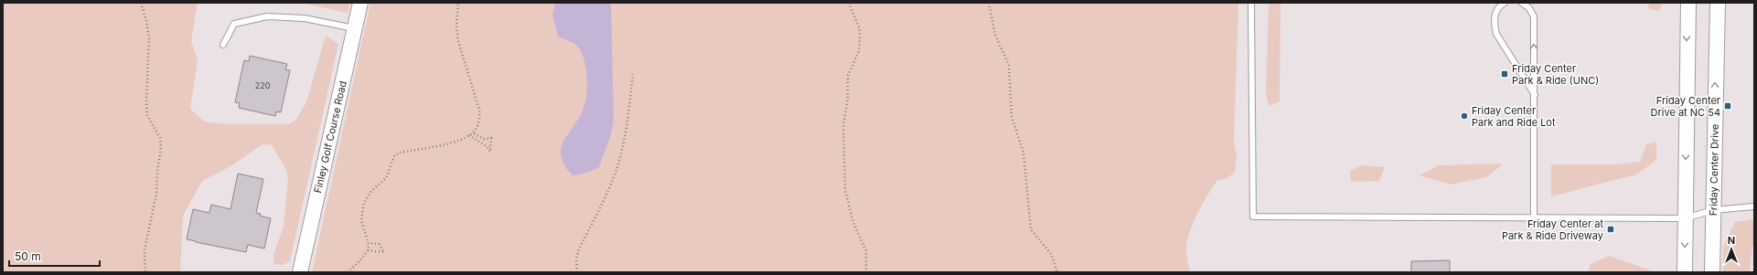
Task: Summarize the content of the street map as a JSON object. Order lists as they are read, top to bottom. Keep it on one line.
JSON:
{"streets":{"street":["Finley Golf Course Road","Friday Center Drive"]},"places":{"transit":["Friday Center Park & Ride (UNC)","Friday Center Drive at NC 54","Friday Center at Park & Ride Driveway"],"other":["Friday Center Park and Ride Lot"]},"house_numbers":["220"],"scale_bar":"50 m","north":"top"}
